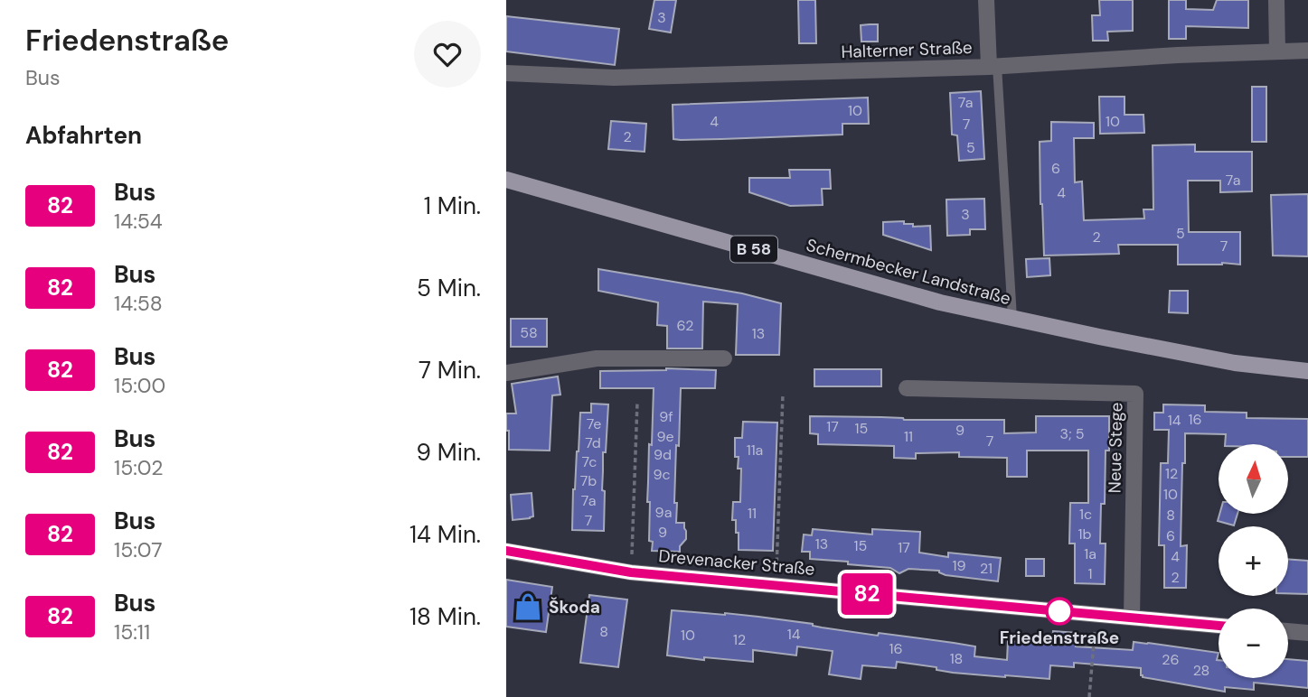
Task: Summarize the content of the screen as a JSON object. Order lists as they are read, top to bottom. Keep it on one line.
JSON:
{"streets":{"main road":["B 58","Schermbecker Landstraße"],"street":["Halterner Straße","Neue Stege","Drevenacker Straße"]},"crossings":[["Neue Stege","Drevenacker Straße"]],"places":{"shop":["Škoda"],"other":["Friedenstraße"]},"lines":["bus line 82"],"house_numbers":["3","7a","10","4","10","7","2","5","6","7a","4","3","5","2","7","62","58","13","9f","16","14","7e","17","15","9","3; 5","9e","11","7","7d","11a","9d","7c","12","9c","7b","10","7a","9a","11","1c","8","7","9","1b","6","13","15","17","1a","4","19","21","1","2","8","14","10","12","16","18","26","28"],"north":"top","page":{"heading":[["Friedenstraße","Bus"],"Abfahrten"],"on_map":"82","list":[{"mark":"82","name":"Bus","note":"14:54","value":"1 Min."},{"mark":"82","name":"Bus","note":"14:58","value":"5 Min."},{"mark":"82","name":"Bus","note":"15:00","value":"7 Min."},{"mark":"82","name":"Bus","note":"15:02","value":"9 Min."},{"mark":"82","name":"Bus","note":"15:07","value":"14 Min."},{"mark":"82","name":"Bus","note":"15:11","value":"18 Min."}],"map_buttons":["+","−"]}}
